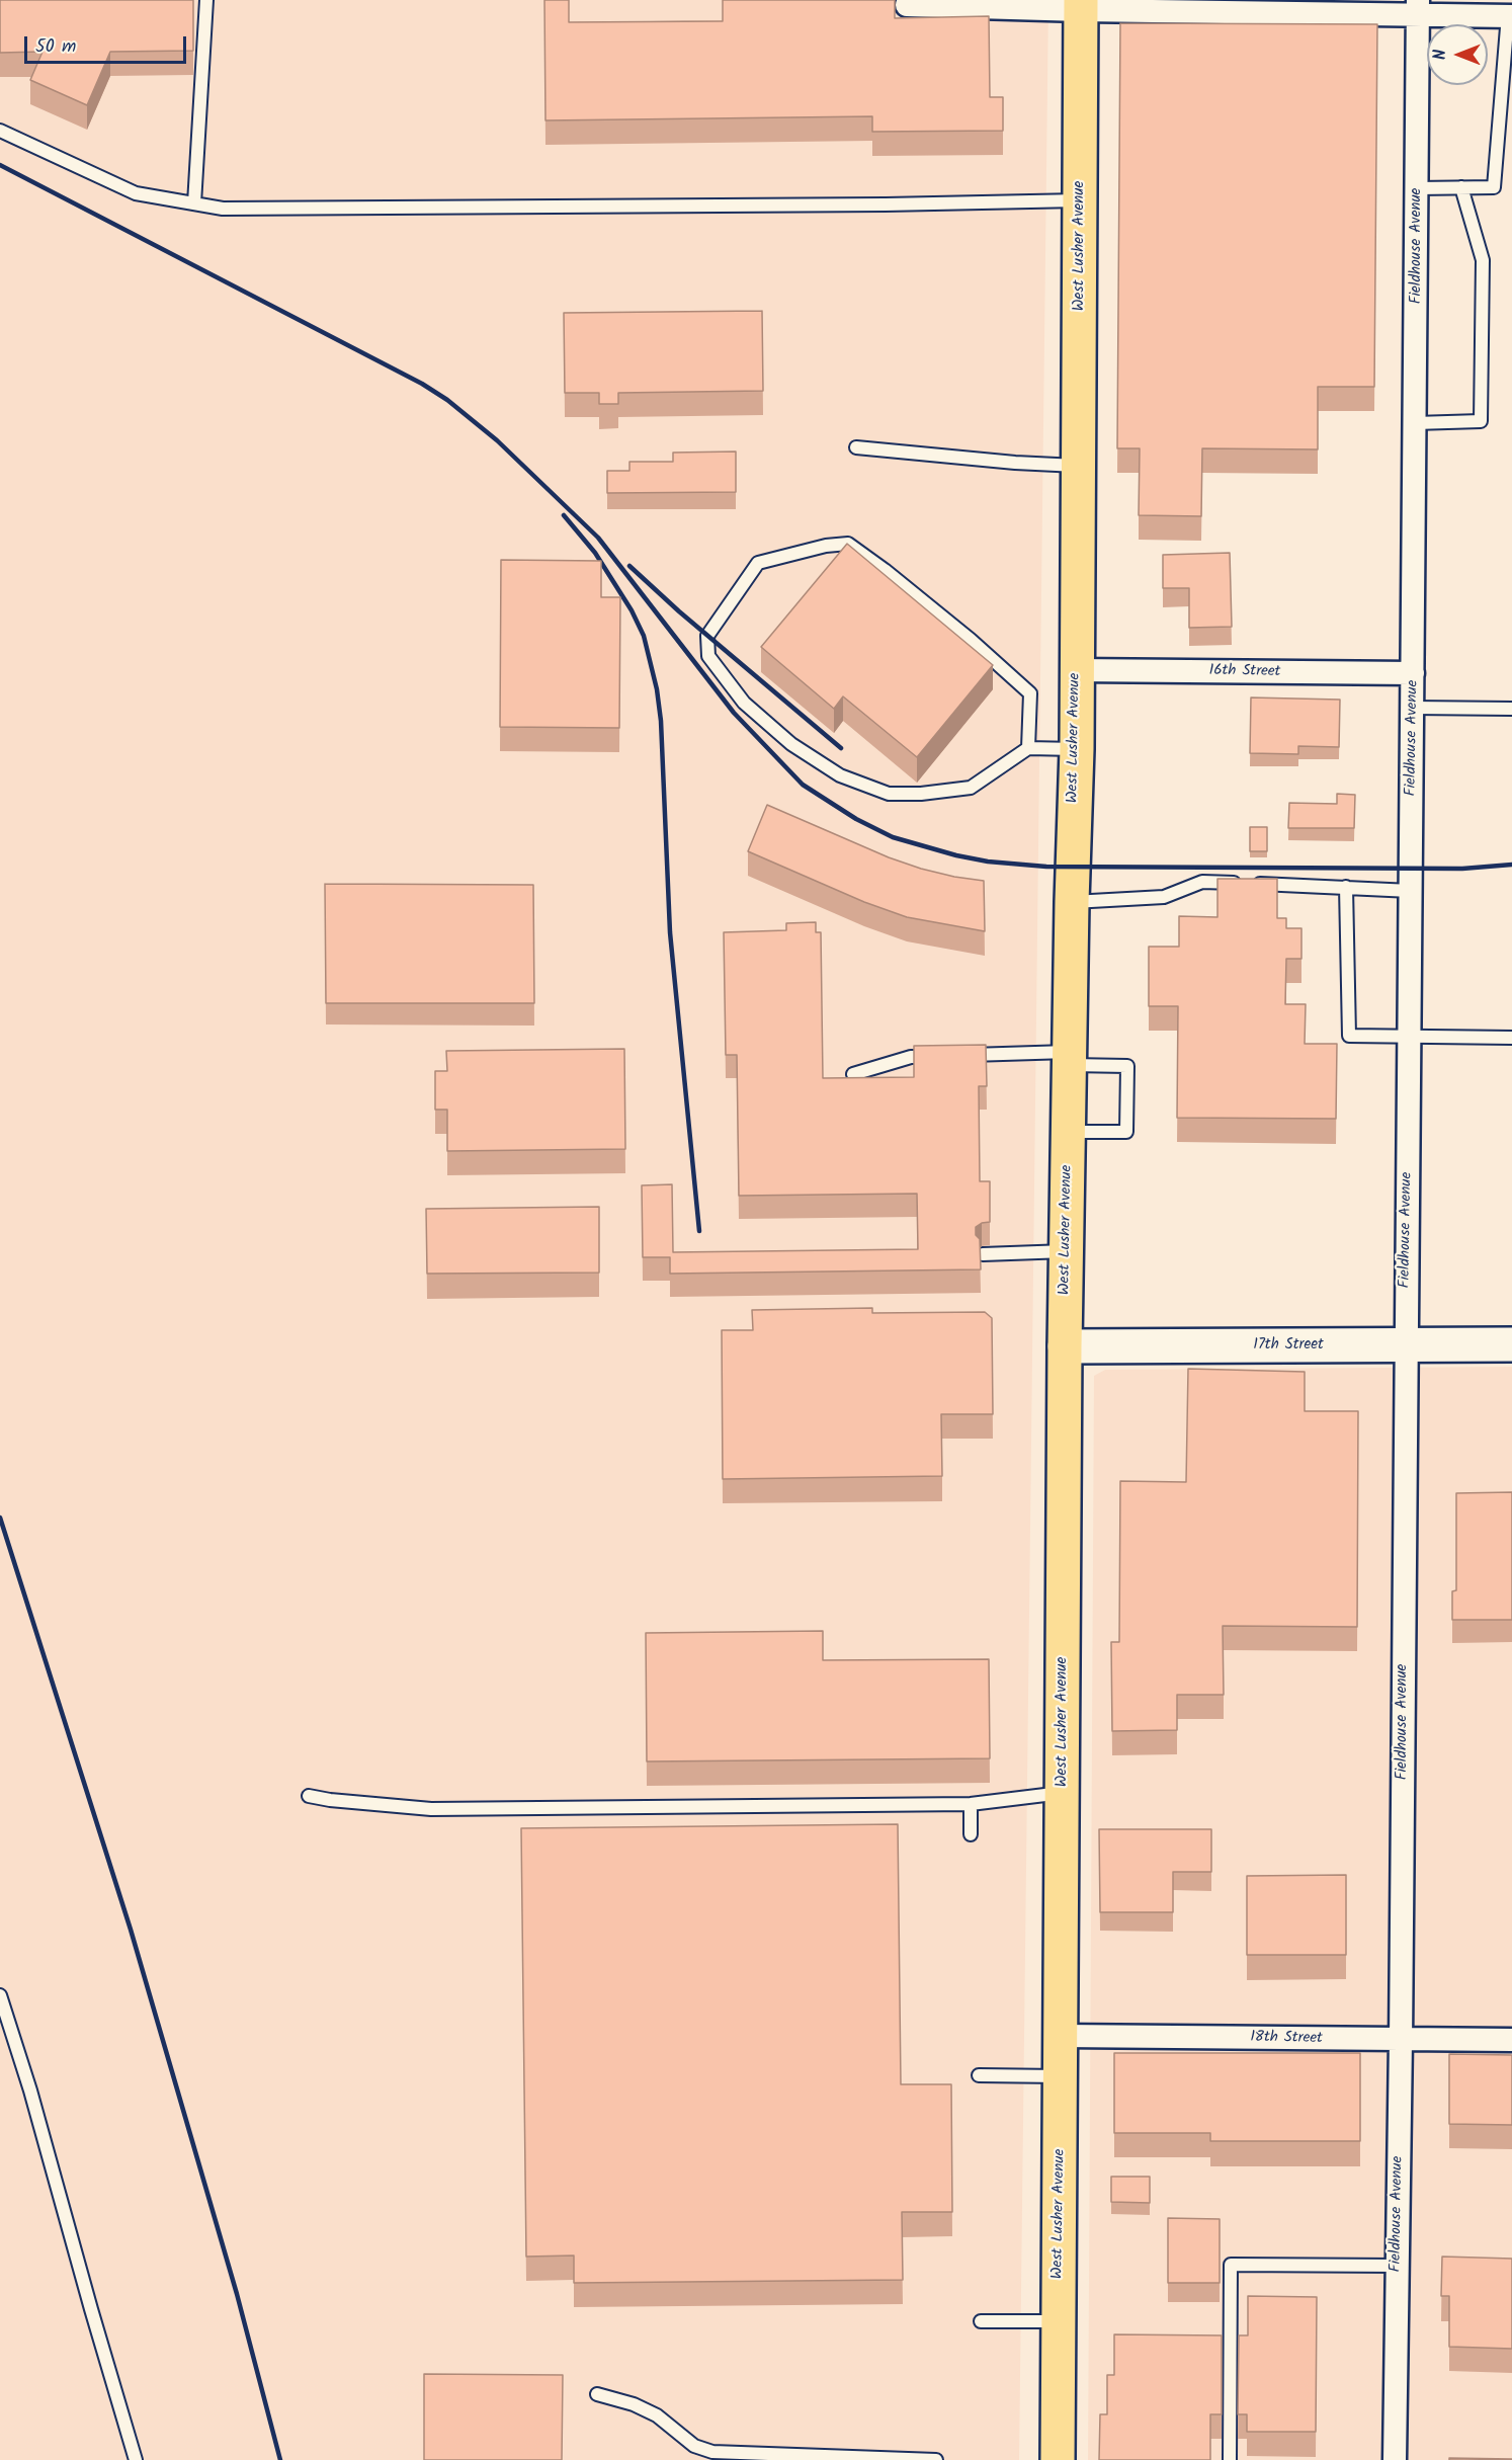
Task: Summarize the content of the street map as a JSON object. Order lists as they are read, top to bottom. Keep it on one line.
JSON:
{"streets":{"main road":["West Lusher Avenue"],"street":["Fieldhouse Avenue","16th Street","17th Street","18th Street"]},"crossings":[["West Lusher Avenue","16th Street"],["West Lusher Avenue","17th Street"],["West Lusher Avenue","18th Street"],["Fieldhouse Avenue","16th Street"],["Fieldhouse Avenue","17th Street"],["Fieldhouse Avenue","18th Street"]],"scale_bar":"50 m","north":"left"}
